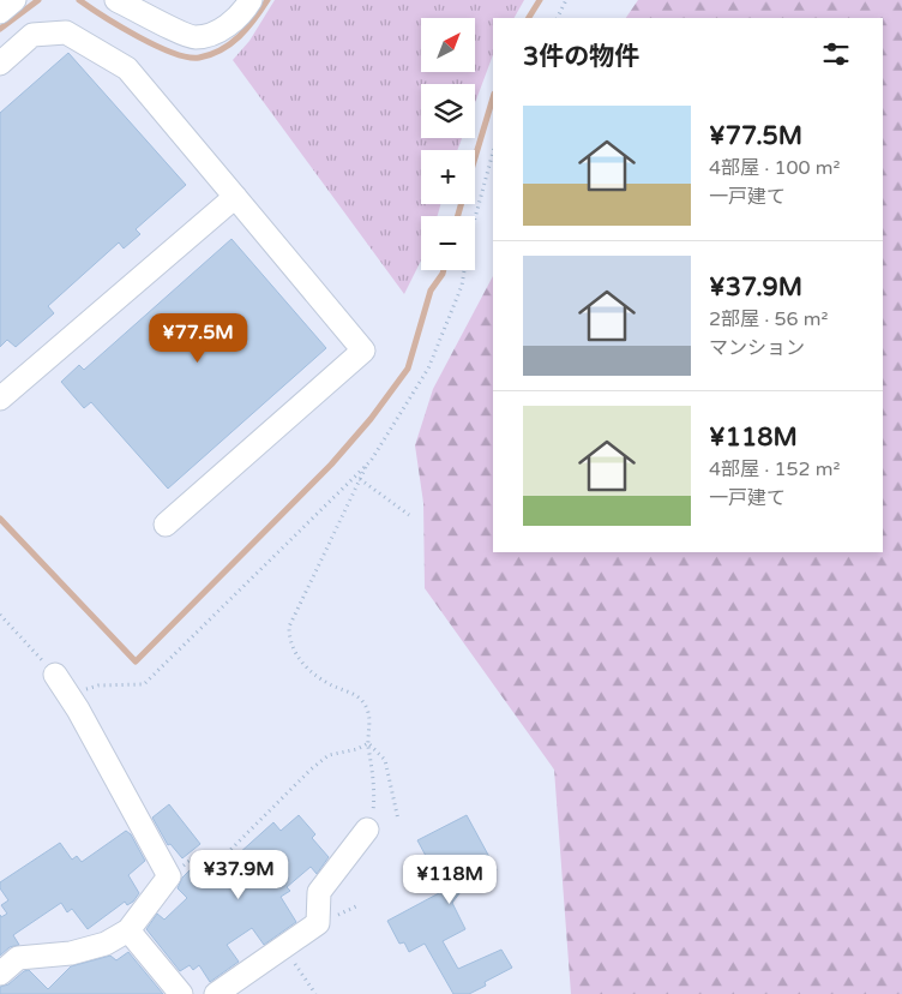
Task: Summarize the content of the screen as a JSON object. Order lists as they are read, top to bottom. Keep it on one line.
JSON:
{"north":"top right","page":{"map_buttons":["+","−"],"heading":"3件の物件","list":[{"name":"¥77.5M","note":"4部屋 · 100 m² · 一戸建て"},{"name":"¥37.9M","note":"2部屋 · 56 m² · マンション"},{"name":"¥118M","note":"4部屋 · 152 m² · 一戸建て"}],"price":["¥77.5M","¥37.9M","¥118M"]}}
